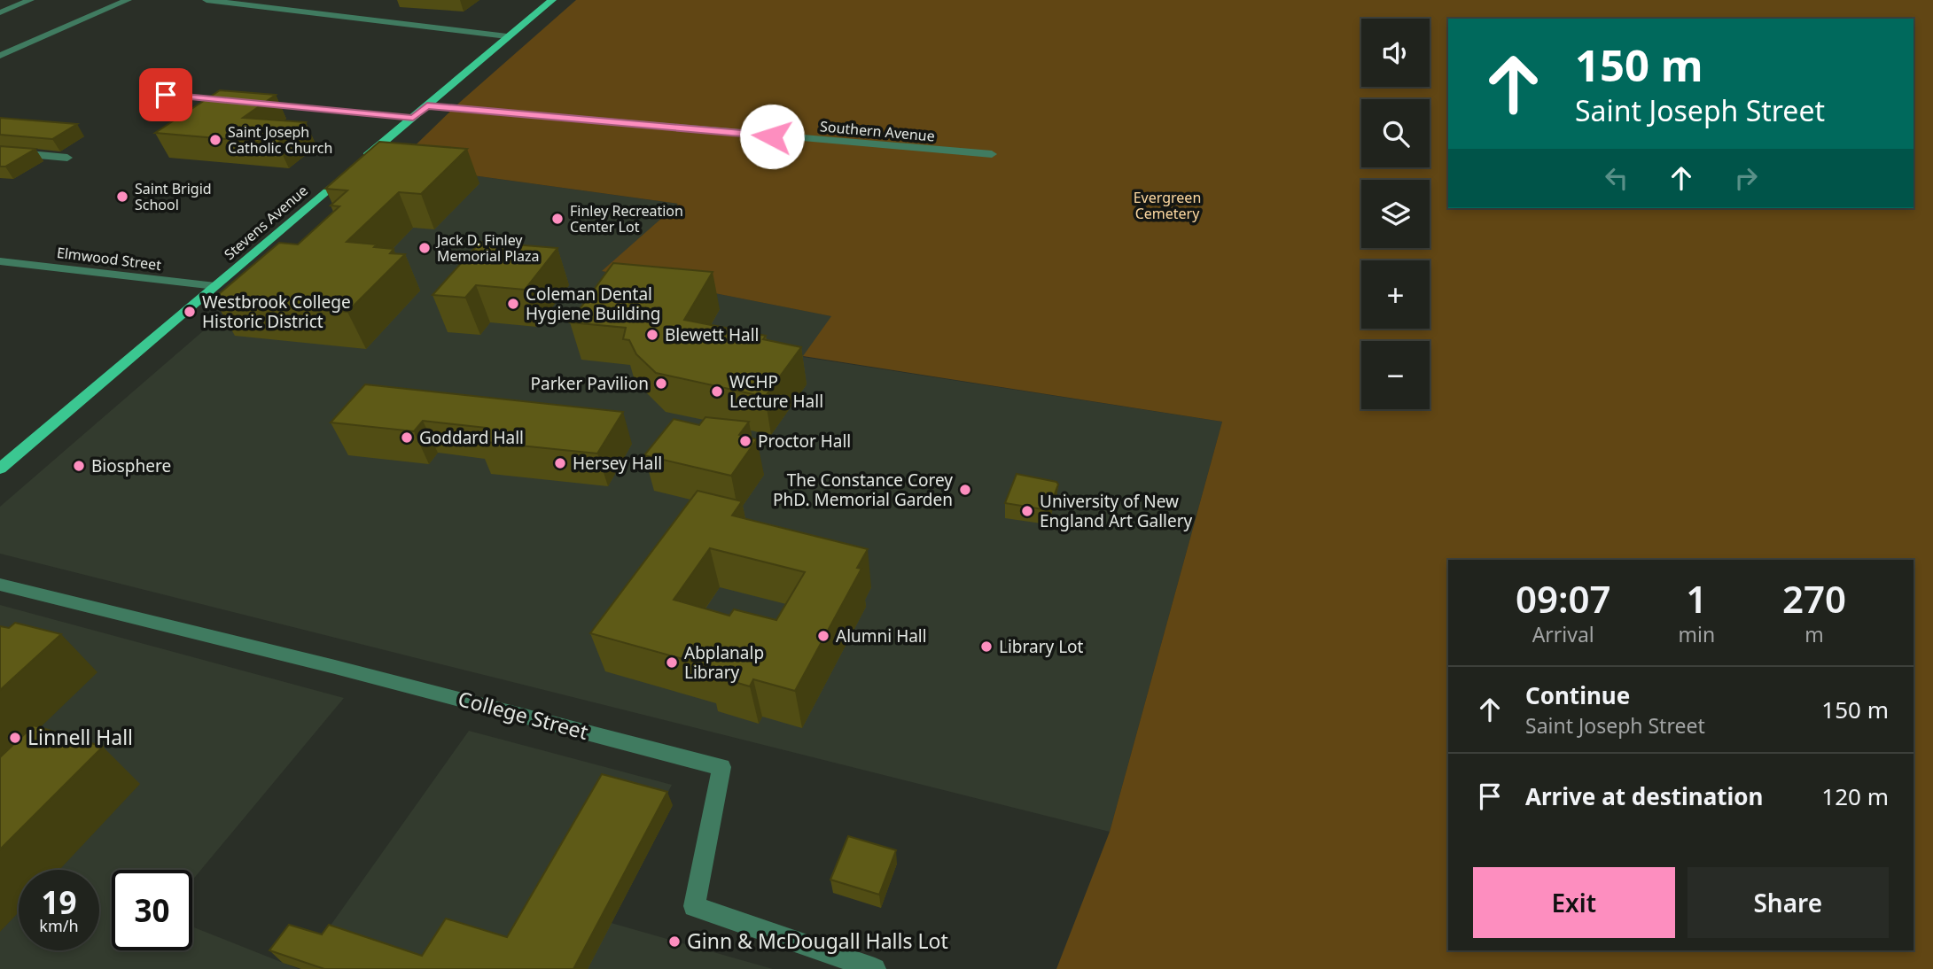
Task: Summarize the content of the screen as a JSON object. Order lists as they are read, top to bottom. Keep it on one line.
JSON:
{"streets":{"main road":["Stevens Avenue"],"street":["Southern Avenue","Elmwood Street","College Street"]},"crossings":[["Southern Avenue","Stevens Avenue"],["Stevens Avenue","Elmwood Street"]],"parks":["Evergreen Cemetery"],"places":["Saint Joseph Catholic Church","Saint Brigid School","Finley Recreation Center Lot","Jack D. Finley Memorial Plaza","Coleman Dental Hygiene Building","Westbrook College Historic District","Blewett Hall","Parker Pavilion","WCHP Lecture Hall","Goddard Hall","Proctor Hall","Hersey Hall","Biosphere","The Constance Corey PhD. Memorial Garden","University of New England Art Gallery","Alumni Hall","Library Lot","Abplanalp Library","Linnell Hall","Ginn & McDougall Halls Lot"],"page":{"map_buttons":["+","−"],"turn":["150 m","Saint Joseph Street"],"eta":["09:07","Arrival","1","min","270","m"],"list":[{"name":"Continue","note":"Saint Joseph Street","value":"150 m"},{"name":"Arrive at destination","value":"120 m"}],"buttons":["Exit","Share"],"speed":"19 km/h","limit":"30"}}
